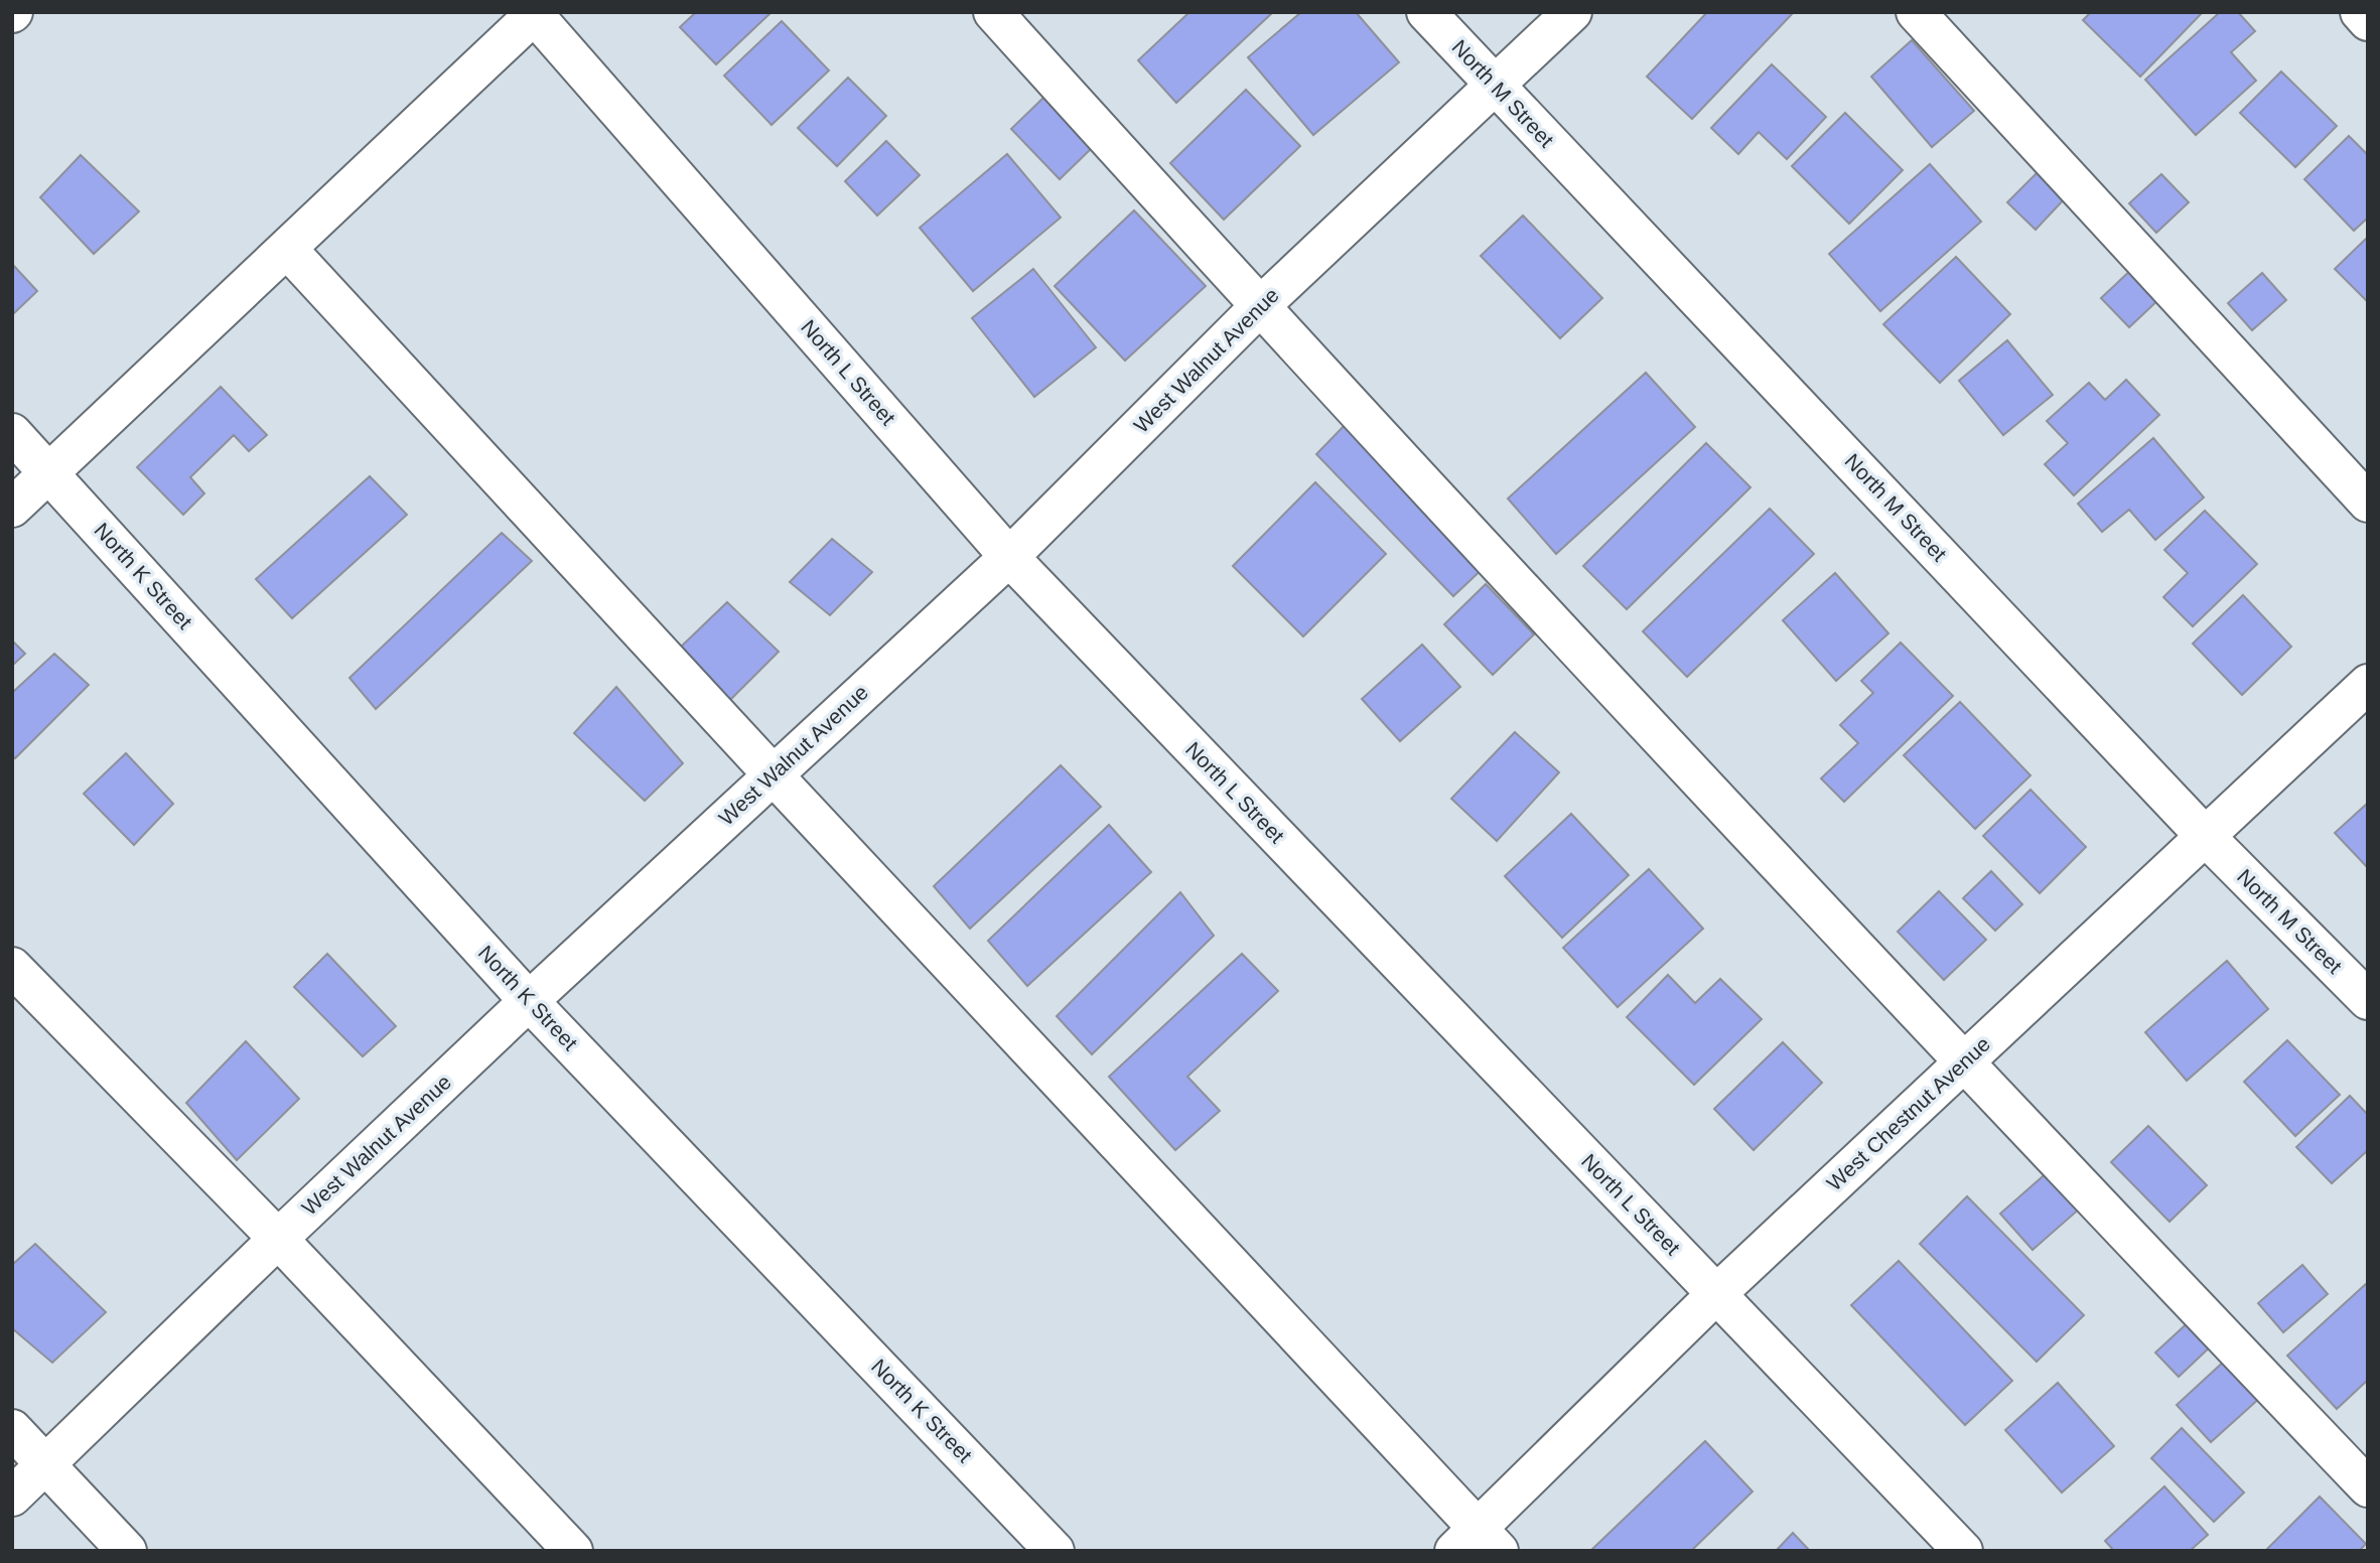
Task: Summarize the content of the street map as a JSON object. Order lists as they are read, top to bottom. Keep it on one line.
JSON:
{"streets":{"street":["North M Street","West Walnut Avenue","North L Street","North K Street","West Chestnut Avenue"]},"crossings":[["North M Street","West Walnut Avenue"],["North M Street","West Chestnut Avenue"],["West Walnut Avenue","North L Street"],["West Walnut Avenue","North K Street"],["North L Street","West Chestnut Avenue"]]}
